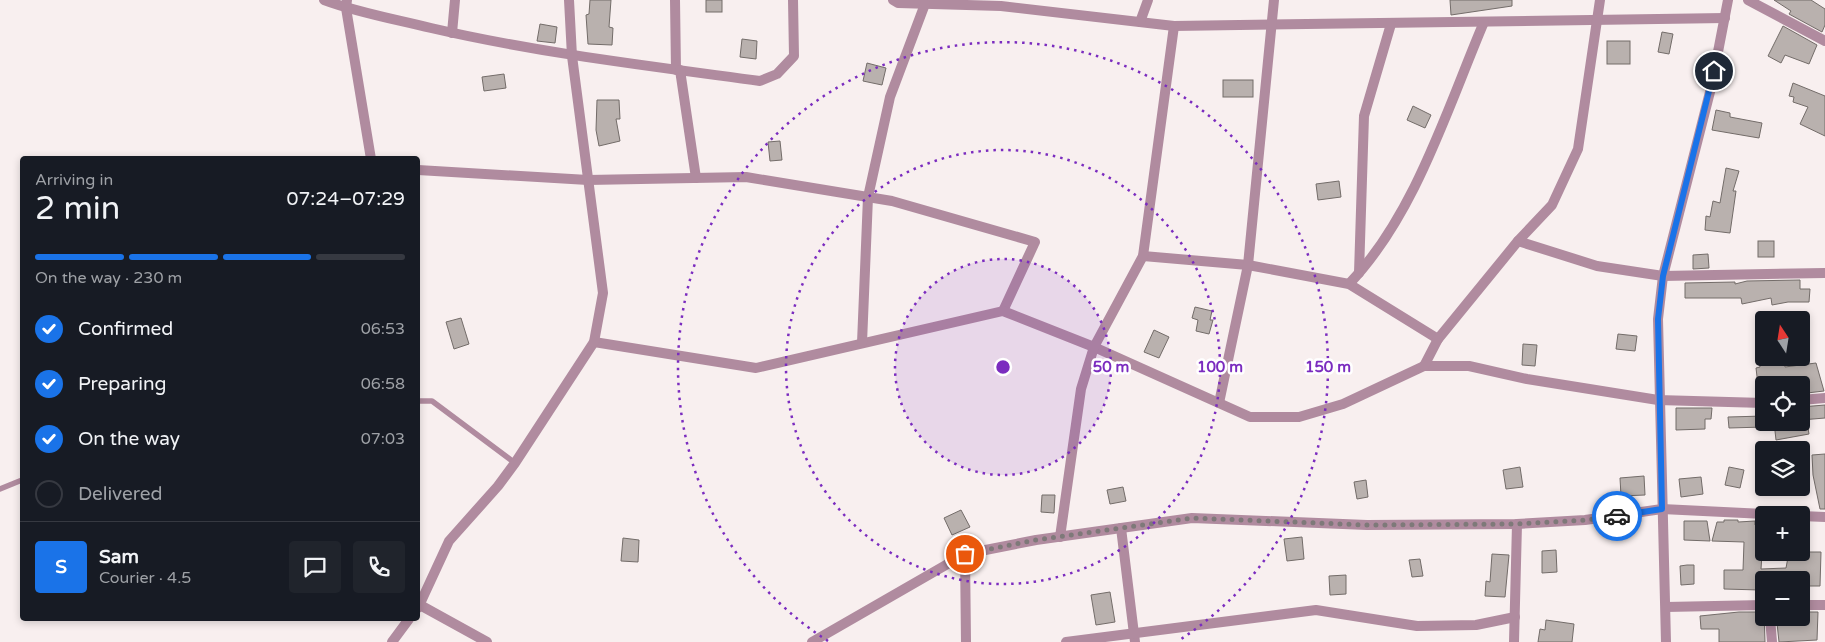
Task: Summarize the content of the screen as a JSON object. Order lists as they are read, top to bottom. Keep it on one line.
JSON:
{"north":"top","page":{"heading":["2 min","Arriving in","07:24–07:29"],"panel":["Sam","Courier · 4.5"],"bar":"On the way · 230 m","list":[["Confirmed","06:53"],["Preparing","06:58"],["On the way","07:03"],"Delivered"],"map_buttons":["+","−"],"round":"S"},"rings":["50 m","100 m","150 m"]}
